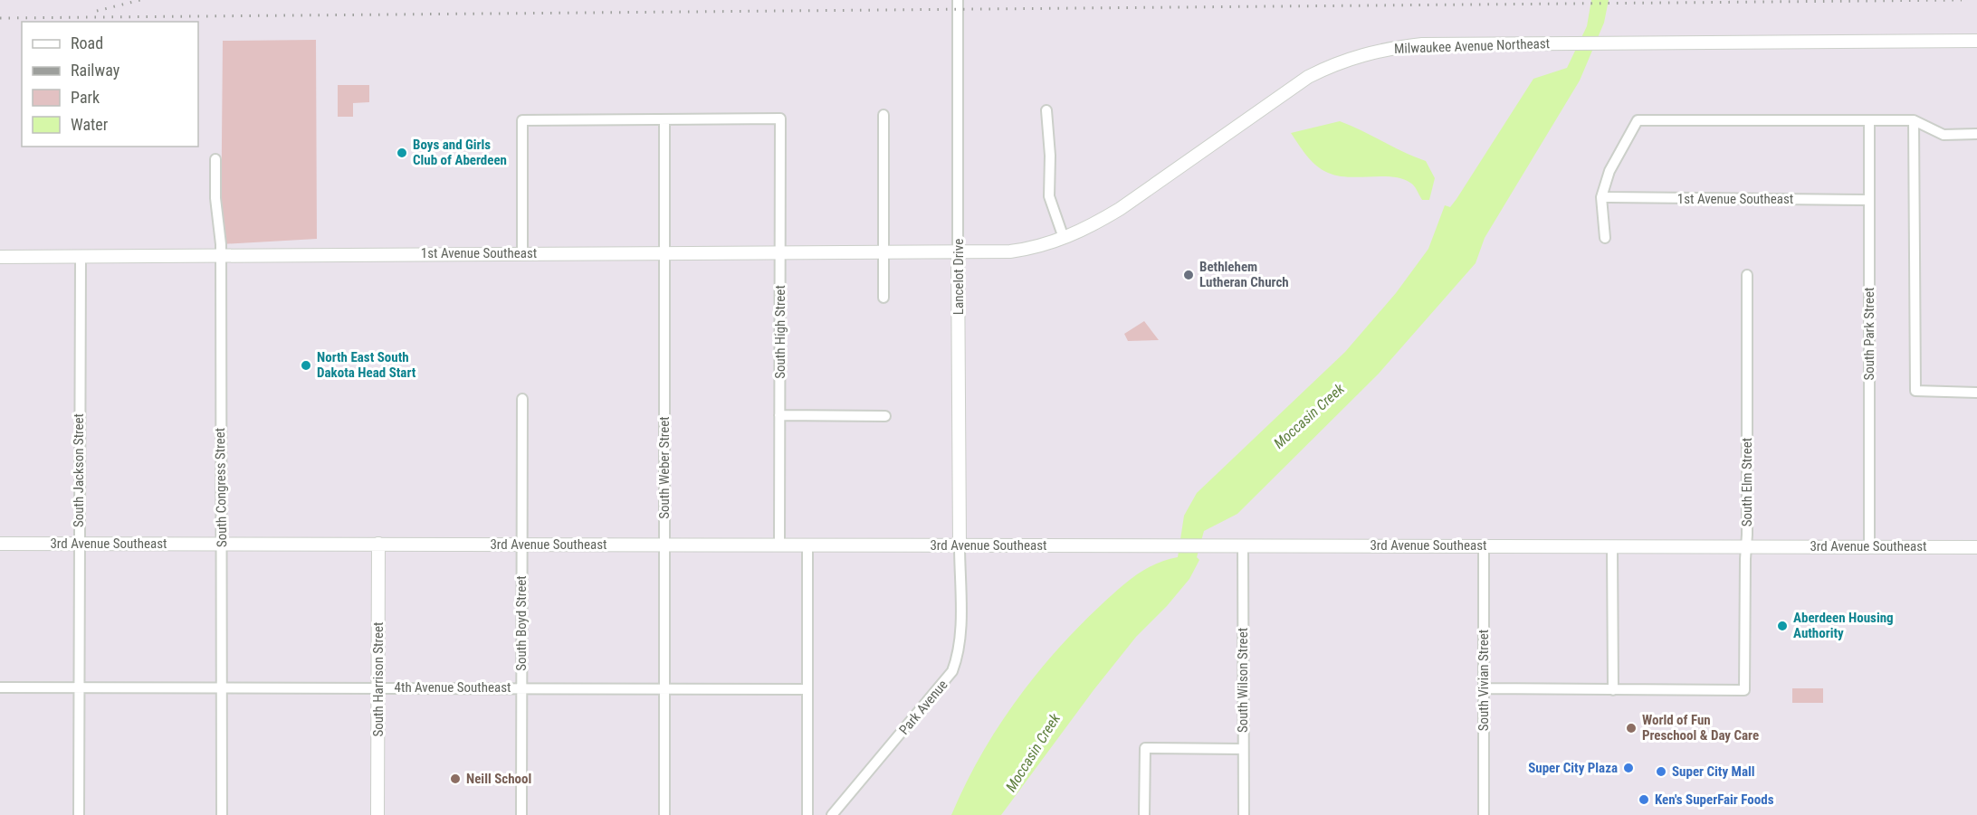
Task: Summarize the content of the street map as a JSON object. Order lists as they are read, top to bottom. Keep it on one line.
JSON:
{"streets":{"street":["Milwaukee Avenue Northeast","1st Avenue Southeast","Lancelot Drive","South High Street","South Park Street","South Weber Street","South Jackson Street","South Elm Street","South Congress Street","3rd Avenue Southeast","South Boyd Street","South Harrison Street","South Wilson Street","South Vivian Street","4th Avenue Southeast","Park Avenue"]},"crossings":[["Milwaukee Avenue Northeast","1st Avenue Southeast"],["Milwaukee Avenue Northeast","Lancelot Drive"],["1st Avenue Southeast","Lancelot Drive"],["1st Avenue Southeast","South High Street"],["1st Avenue Southeast","South Park Street"],["1st Avenue Southeast","South Weber Street"],["1st Avenue Southeast","South Jackson Street"],["1st Avenue Southeast","South Congress Street"],["Lancelot Drive","3rd Avenue Southeast"],["Lancelot Drive","Park Avenue"],["South High Street","South Weber Street"],["South High Street","3rd Avenue Southeast"],["South Park Street","3rd Avenue Southeast"],["South Weber Street","3rd Avenue Southeast"],["South Weber Street","4th Avenue Southeast"],["South Jackson Street","3rd Avenue Southeast"],["South Jackson Street","4th Avenue Southeast"],["South Elm Street","3rd Avenue Southeast"],["South Congress Street","3rd Avenue Southeast"],["South Congress Street","4th Avenue Southeast"],["3rd Avenue Southeast","South Boyd Street"],["3rd Avenue Southeast","South Harrison Street"],["3rd Avenue Southeast","South Wilson Street"],["3rd Avenue Southeast","South Vivian Street"],["3rd Avenue Southeast","Park Avenue"],["South Boyd Street","4th Avenue Southeast"],["South Harrison Street","4th Avenue Southeast"]],"water":["Moccasin Creek"],"places":["Boys and Girls Club of Aberdeen","Bethlehem Lutheran Church","North East South Dakota Head Start","Aberdeen Housing Authority","World of Fun Preschool & Day Care","Super City Plaza","Super City Mall","Neill School","Ken's SuperFair Foods"],"legend":["Road","Railway","Park","Water"]}
